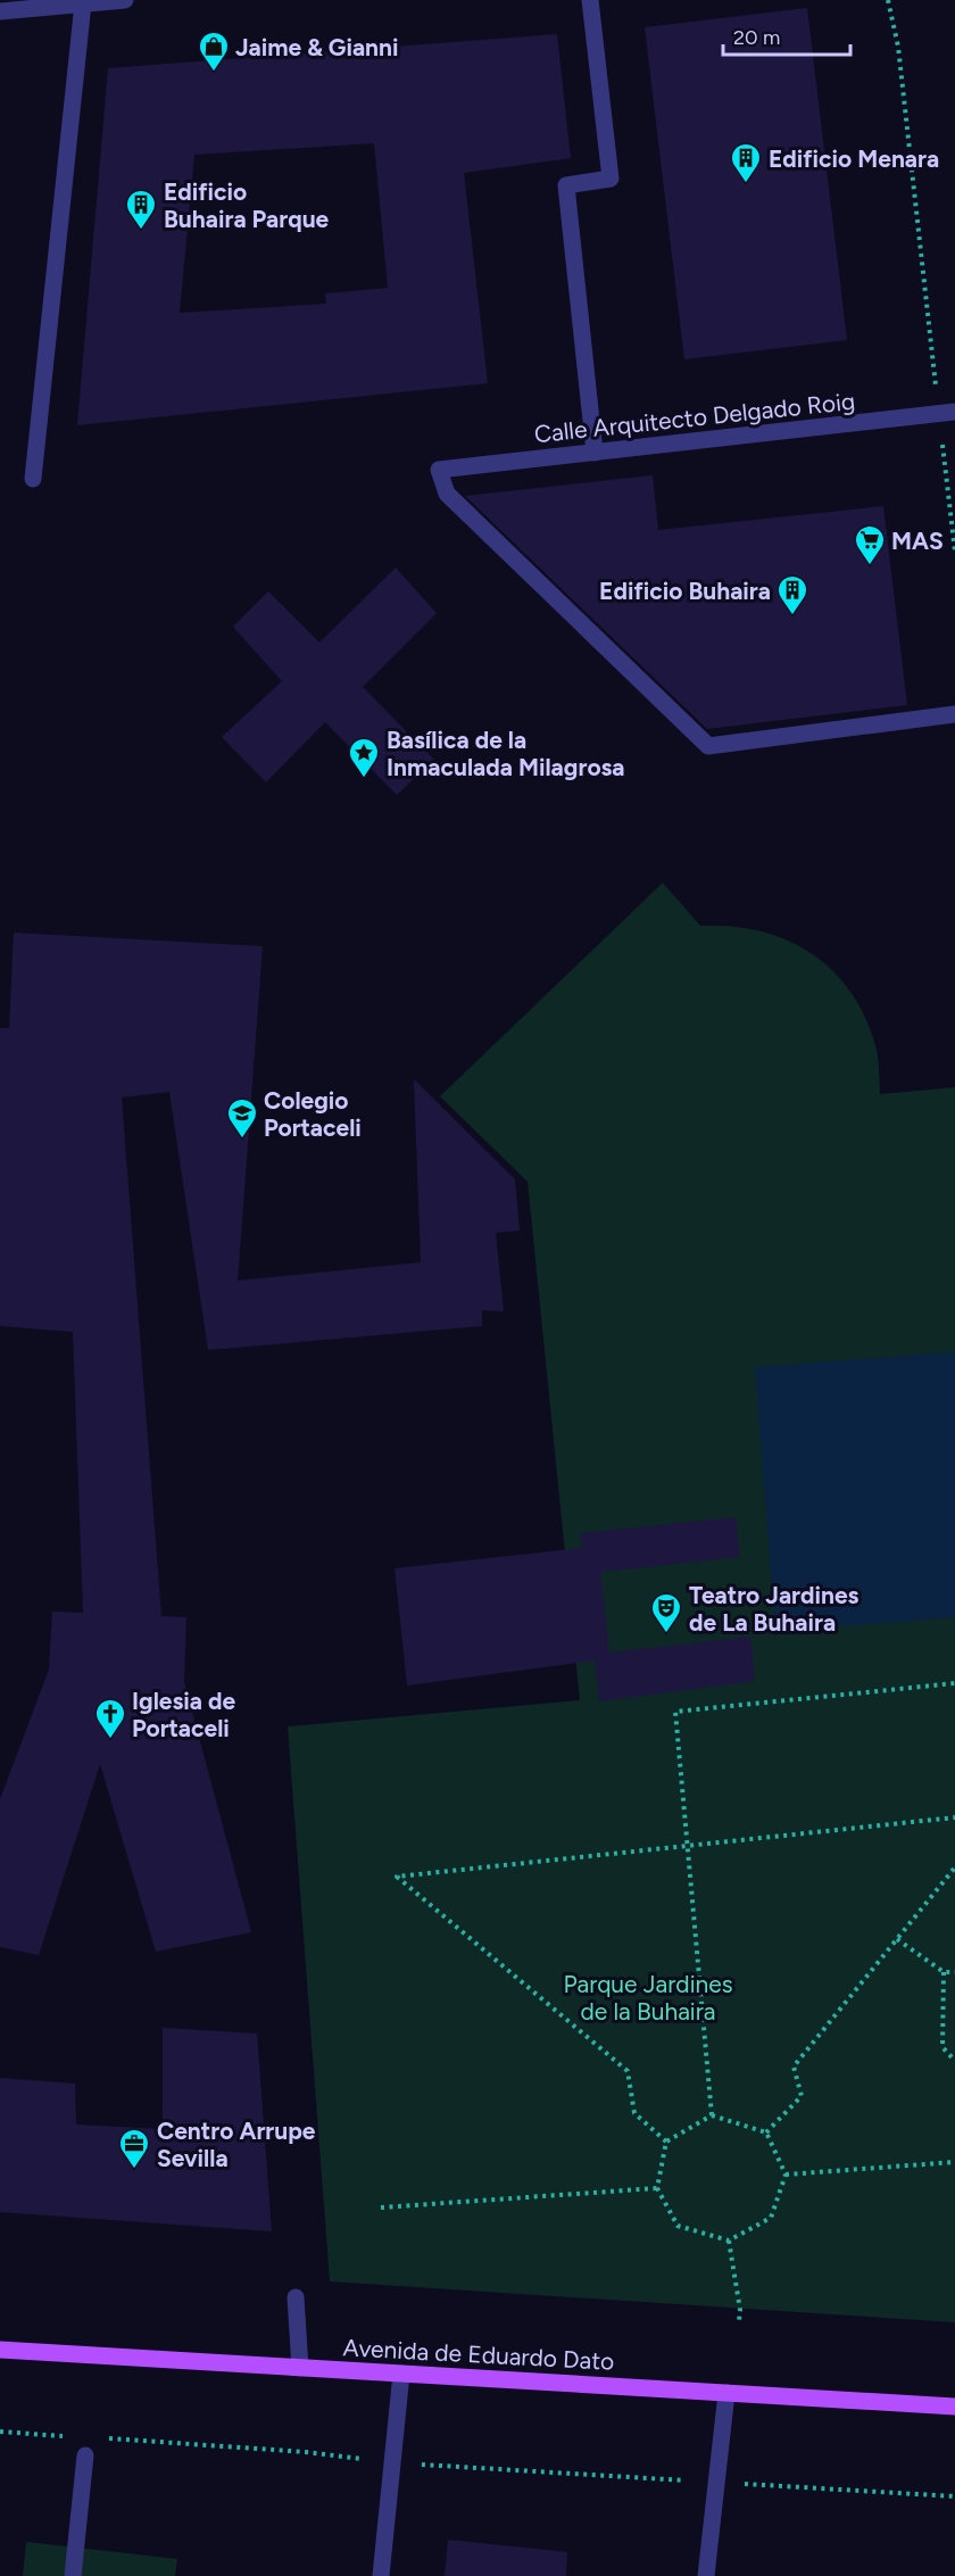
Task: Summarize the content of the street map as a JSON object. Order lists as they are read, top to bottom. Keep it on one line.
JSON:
{"streets":{"main road":["Avenida de Eduardo Dato"],"street":["Calle Arquitecto Delgado Roig"]},"parks":["Parque Jardines de la Buhaira"],"places":{"shop":["Jaime & Gianni"],"building":["Edificio Menara","Edificio Buhaira Parque","Edificio Buhaira"],"supermarket":["MAS"],"place":["Basílica de la Inmaculada Milagrosa"],"school or university":["Colegio Portaceli"],"theatre":["Teatro Jardines de La Buhaira"],"church":["Iglesia de Portaceli"],"office":["Centro Arrupe Sevilla"]},"scale_bar":"20 m"}
